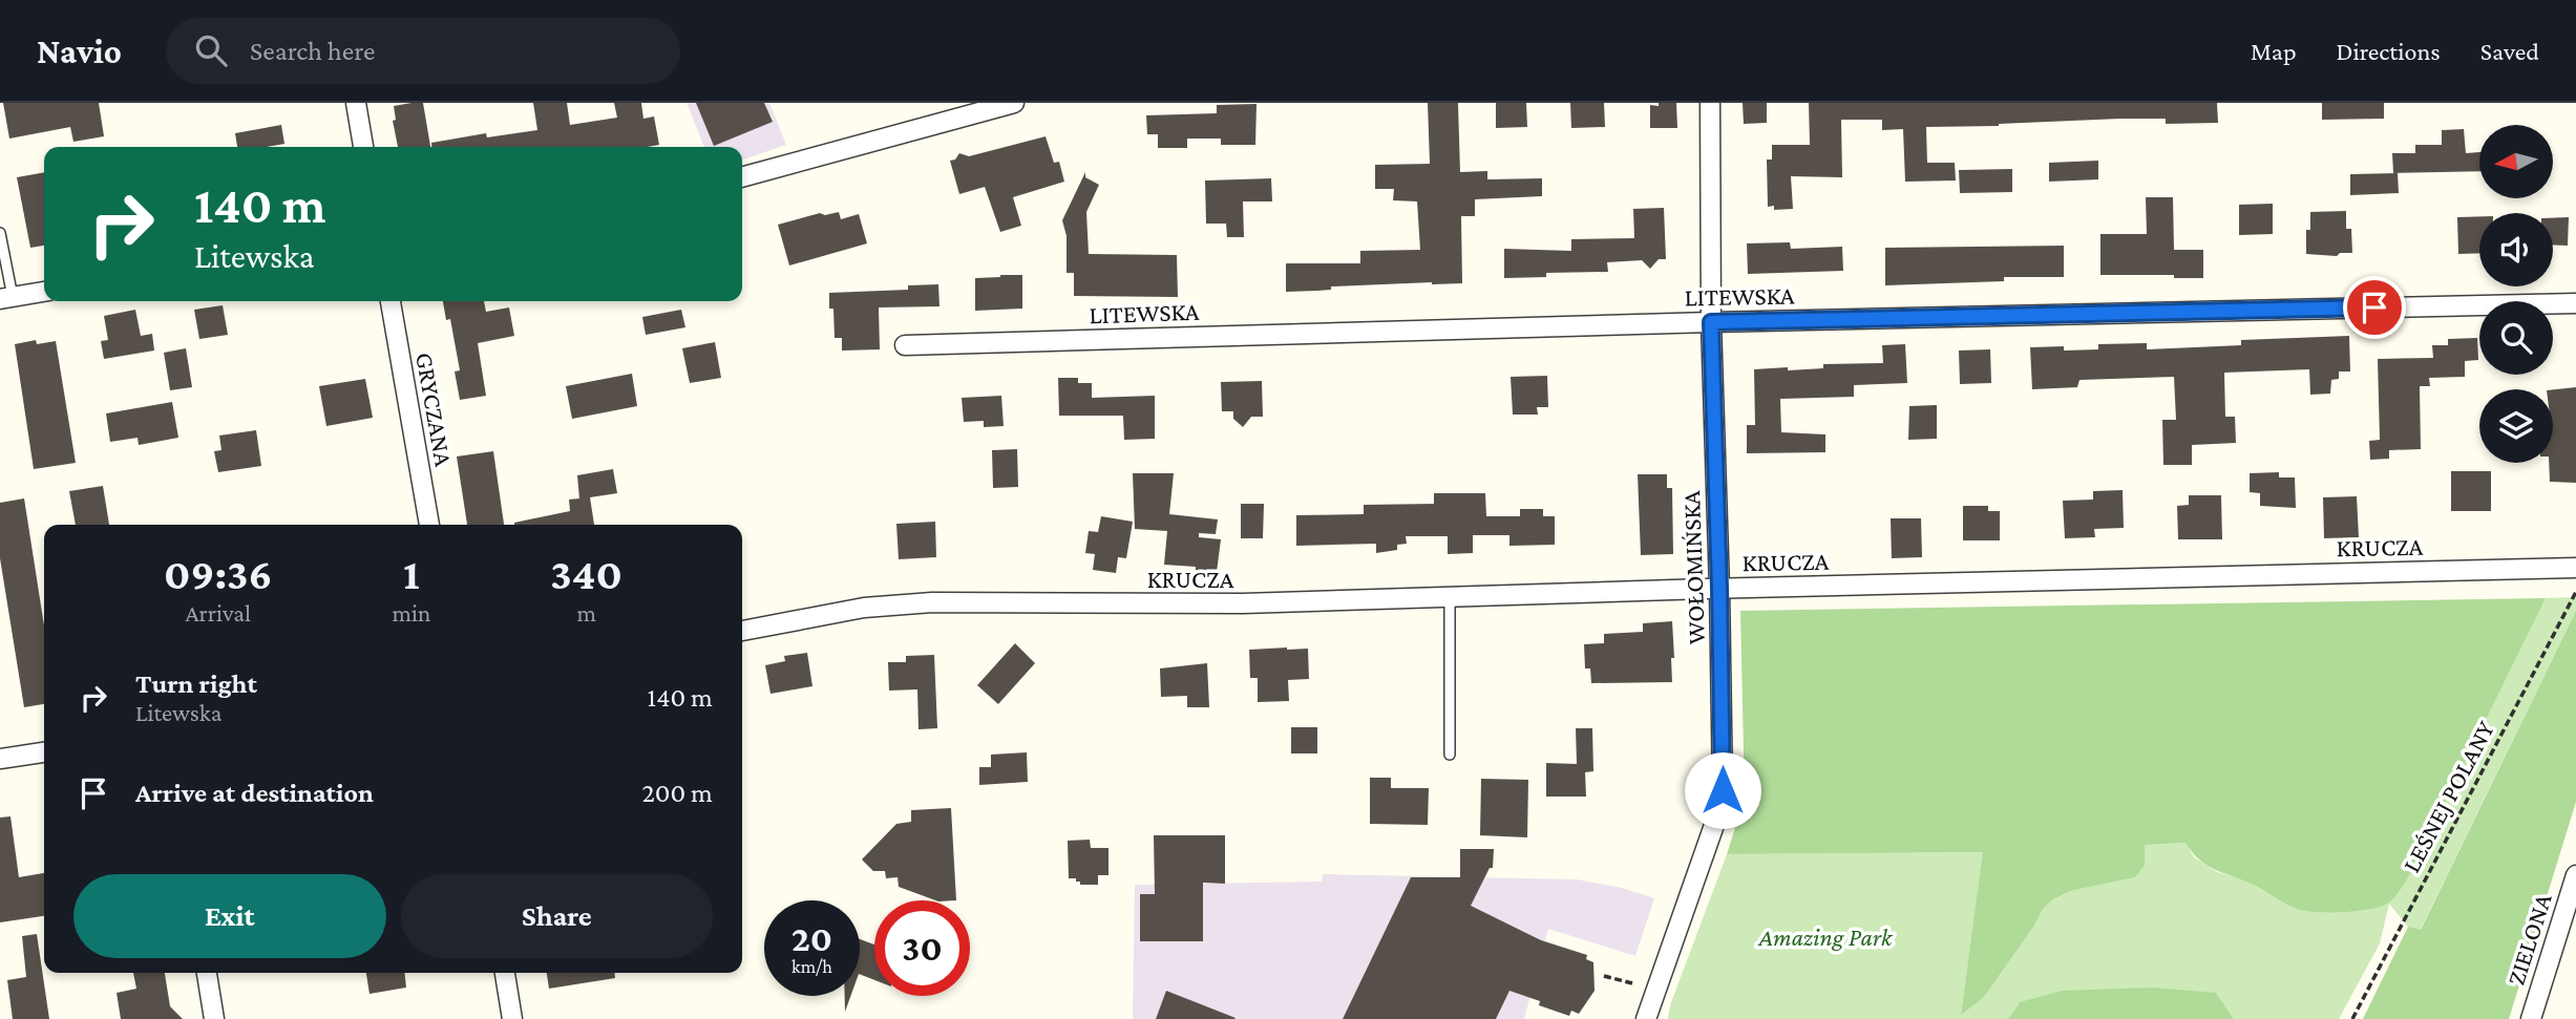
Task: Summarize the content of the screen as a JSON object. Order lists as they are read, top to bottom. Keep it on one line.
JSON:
{"streets":{"street":["LITEWSKA","GRYCZANA","KRUCZA","WOŁOMIŃSKA","ZIELONA"],"path":["LEŚNEJ POLANY"]},"crossings":[["LITEWSKA","WOŁOMIŃSKA"],["KRUCZA","WOŁOMIŃSKA"]],"parks":["Amazing Park"],"north":"left","page":{"header":"Navio","search":"Search here","nav":["Map","Directions","Saved"],"turn":["140 m","Litewska"],"eta":["09:36","Arrival","1","min","340","m"],"list":[{"name":"Turn right","note":"Litewska","value":"140 m"},{"name":"Arrive at destination","value":"200 m"}],"buttons":["Exit","Share"],"speed":"20 km/h","limit":"30"}}
